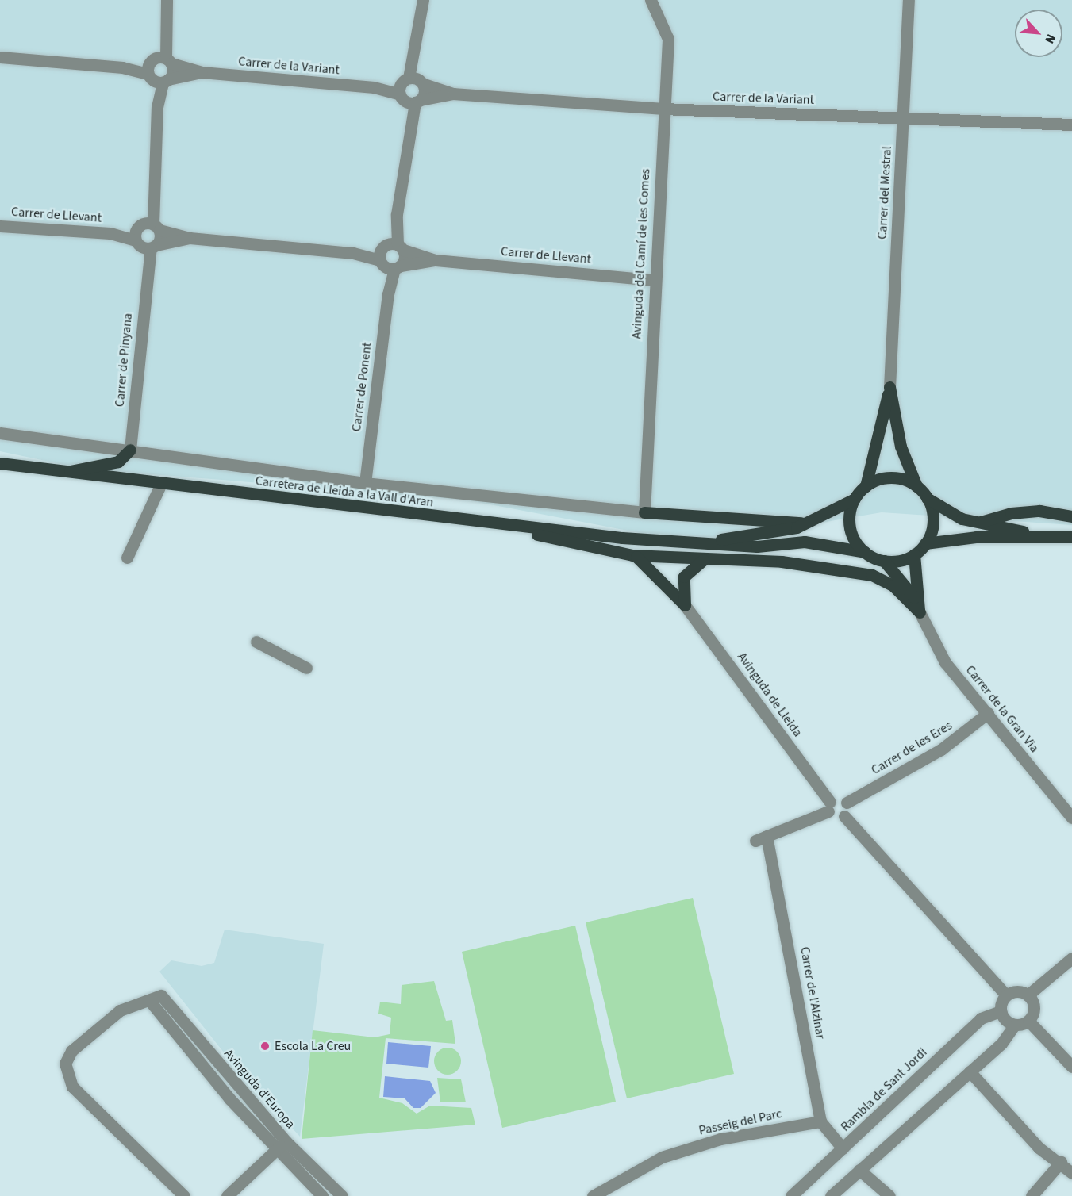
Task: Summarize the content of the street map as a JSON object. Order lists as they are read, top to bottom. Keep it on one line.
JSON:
{"streets":{"main road":["Carretera de Lleida a la Vall d'Aran"],"street":["Carrer de la Variant","Carrer del Mestral","Carrer de Llevant","Avinguda del Camí de les Comes","Carrer de Pinyana","Carrer de Ponent","Avinguda de Lleida","Carrer de la Gran Via","Carrer de les Eres","Carrer de l'Alzinar","Avinguda d'Europa","Rambla de Sant Jordi","Passeig del Parc"]},"crossings":[["Carrer de la Variant","Carrer del Mestral"],["Carrer de la Variant","Avinguda del Camí de les Comes"],["Carrer de Llevant","Avinguda del Camí de les Comes"],["Carrer de Llevant","Carrer de Pinyana"],["Carrer de Llevant","Carrer de Ponent"],["Avinguda de Lleida","Carrer de l'Alzinar"],["Carrer de la Gran Via","Carrer de les Eres"],["Carrer de l'Alzinar","Rambla de Sant Jordi"],["Carrer de l'Alzinar","Passeig del Parc"]],"places":["Escola La Creu"],"north":"bottom right"}
